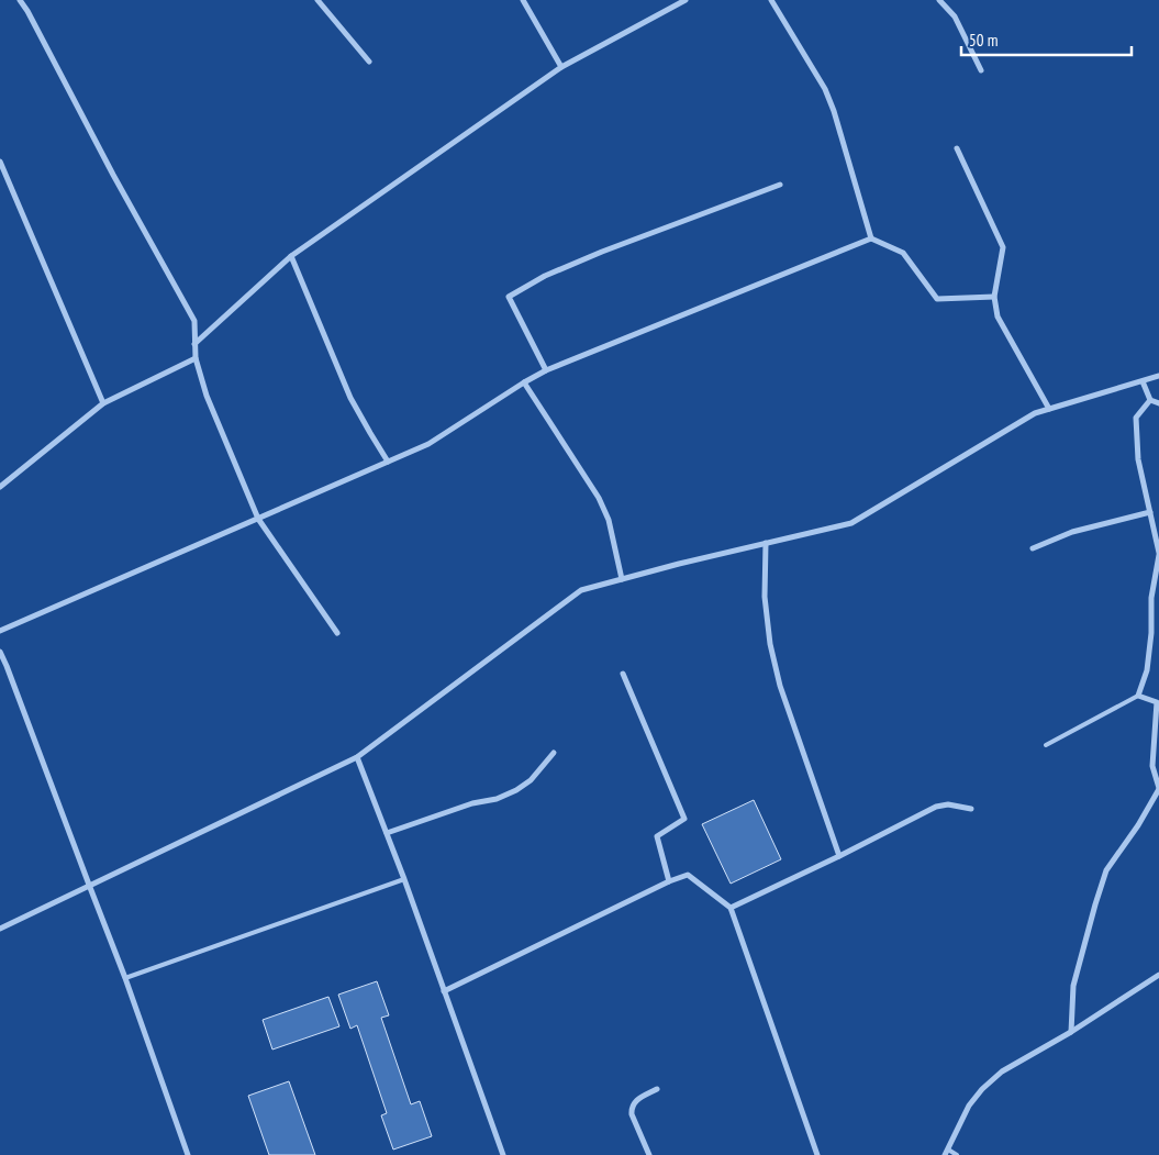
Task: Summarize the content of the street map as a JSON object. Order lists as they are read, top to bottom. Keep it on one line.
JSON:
{"scale_bar":"50 m"}
